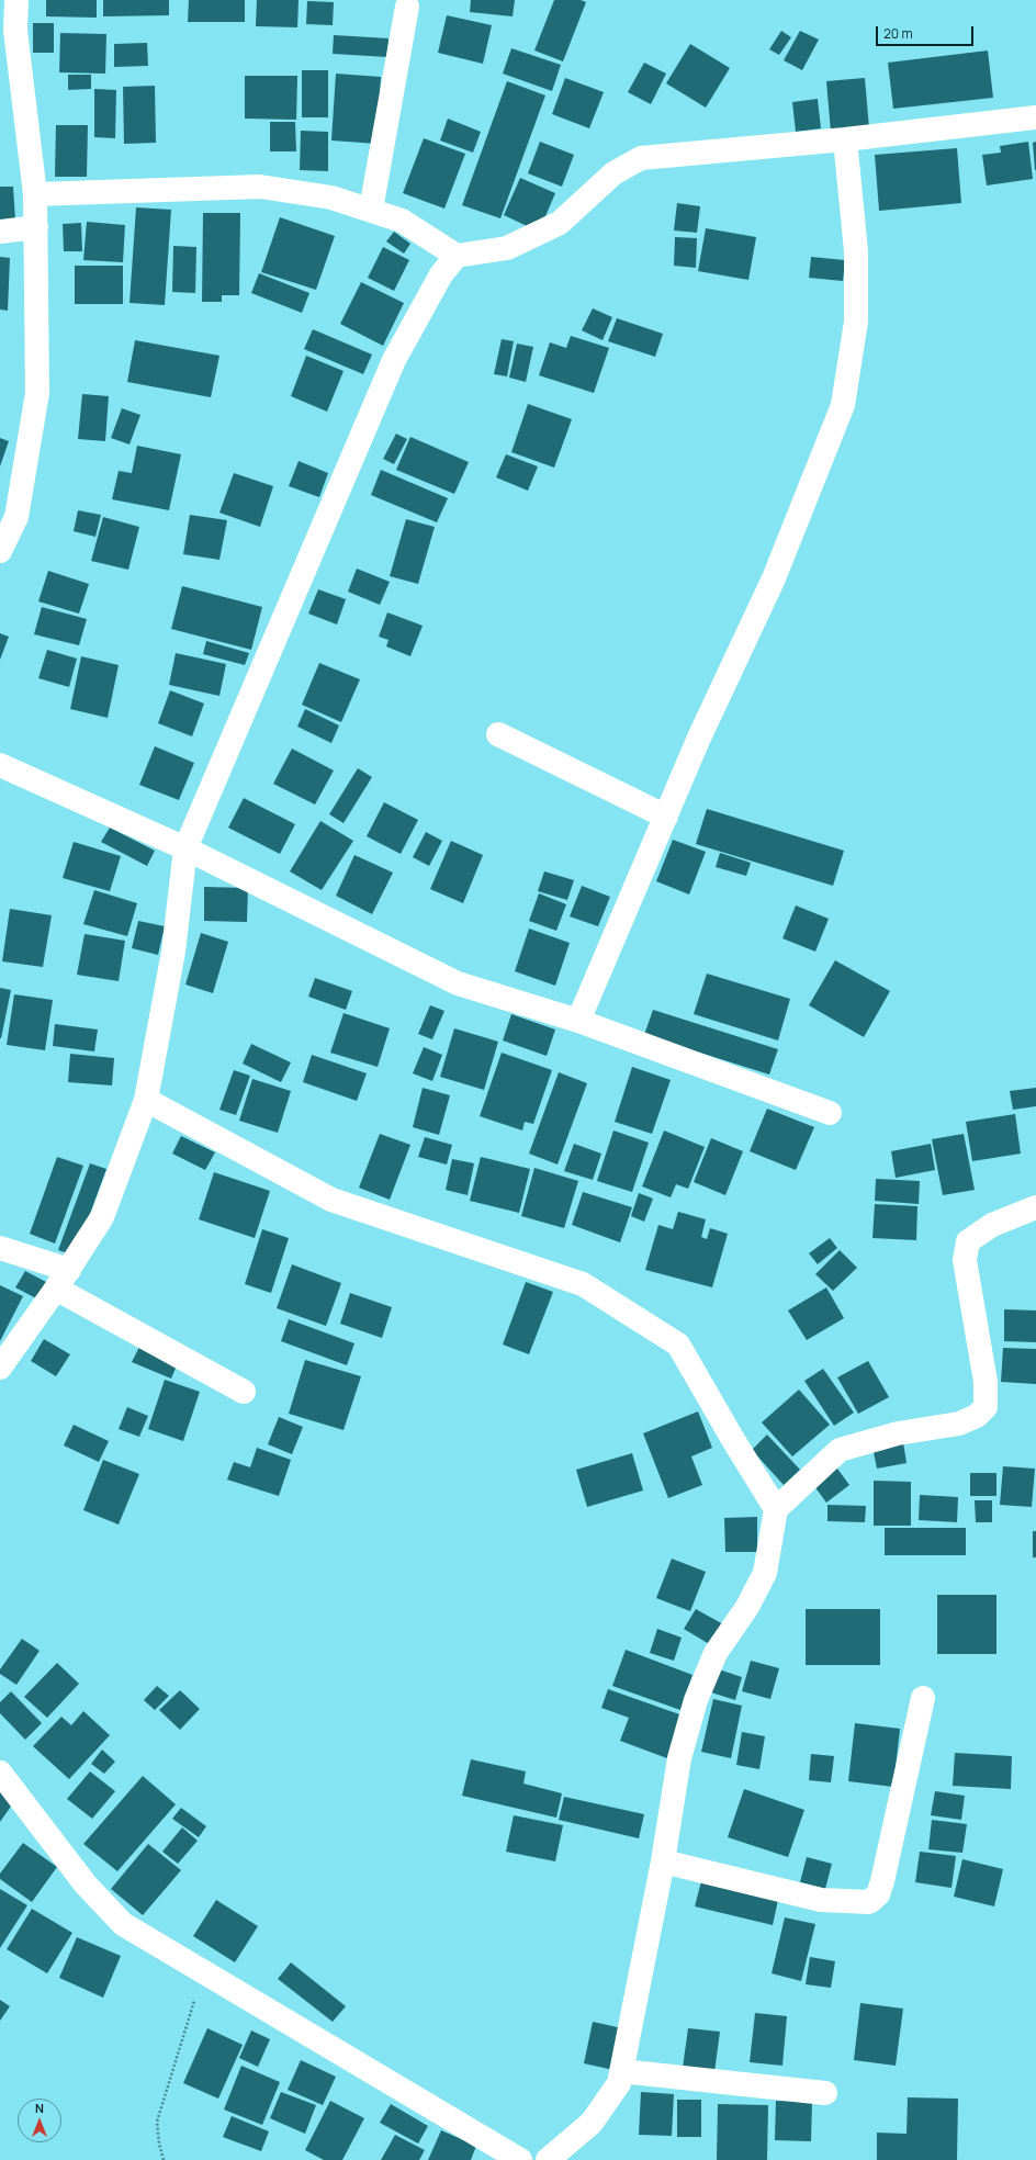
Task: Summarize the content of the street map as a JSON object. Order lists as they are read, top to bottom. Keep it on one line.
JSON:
{"scale_bar":"20 m","north":"top"}
